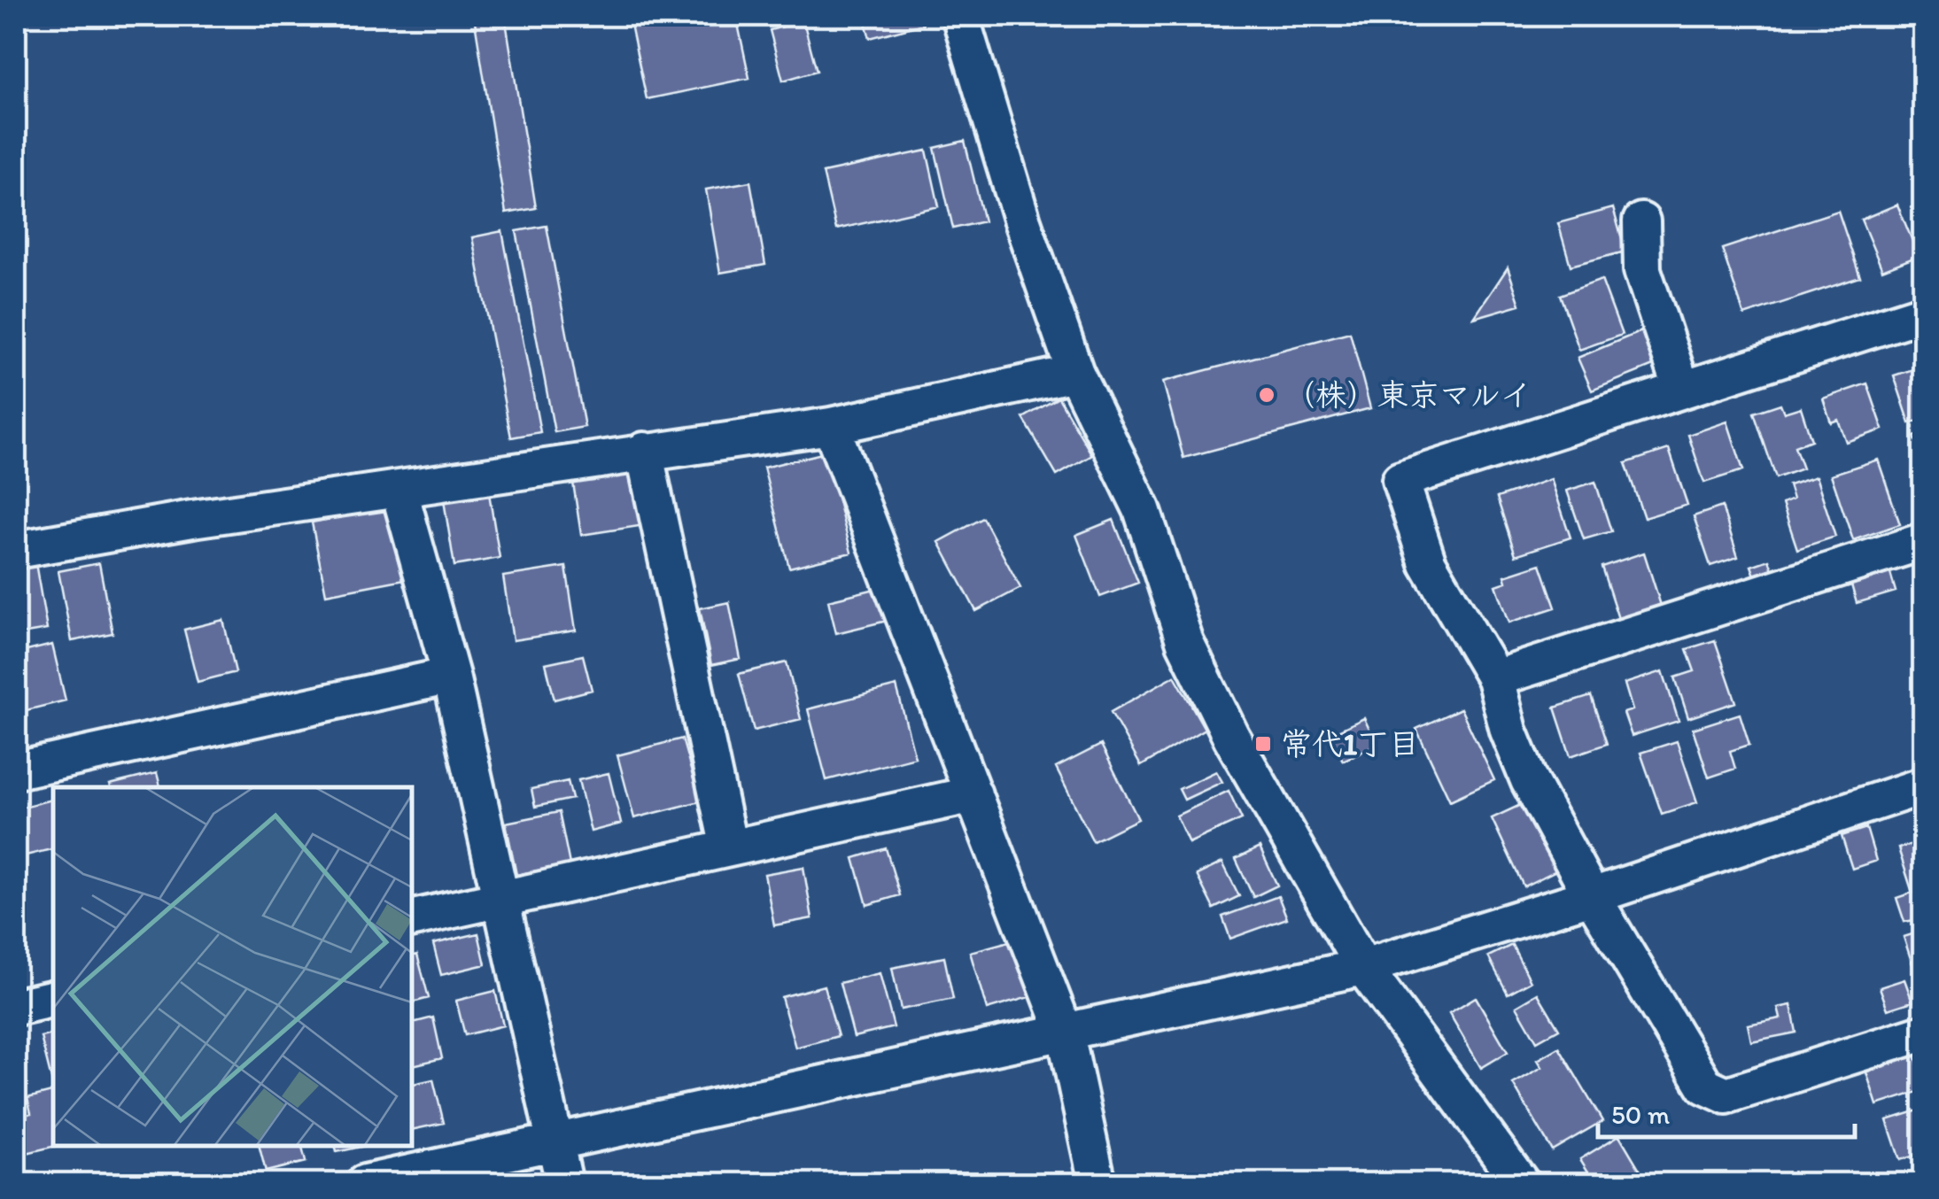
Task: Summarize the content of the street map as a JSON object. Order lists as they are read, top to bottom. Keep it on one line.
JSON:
{"places":{"other":["（株）東京マルイ"],"transit":["常代1丁目"]},"scale_bar":"50 m"}
